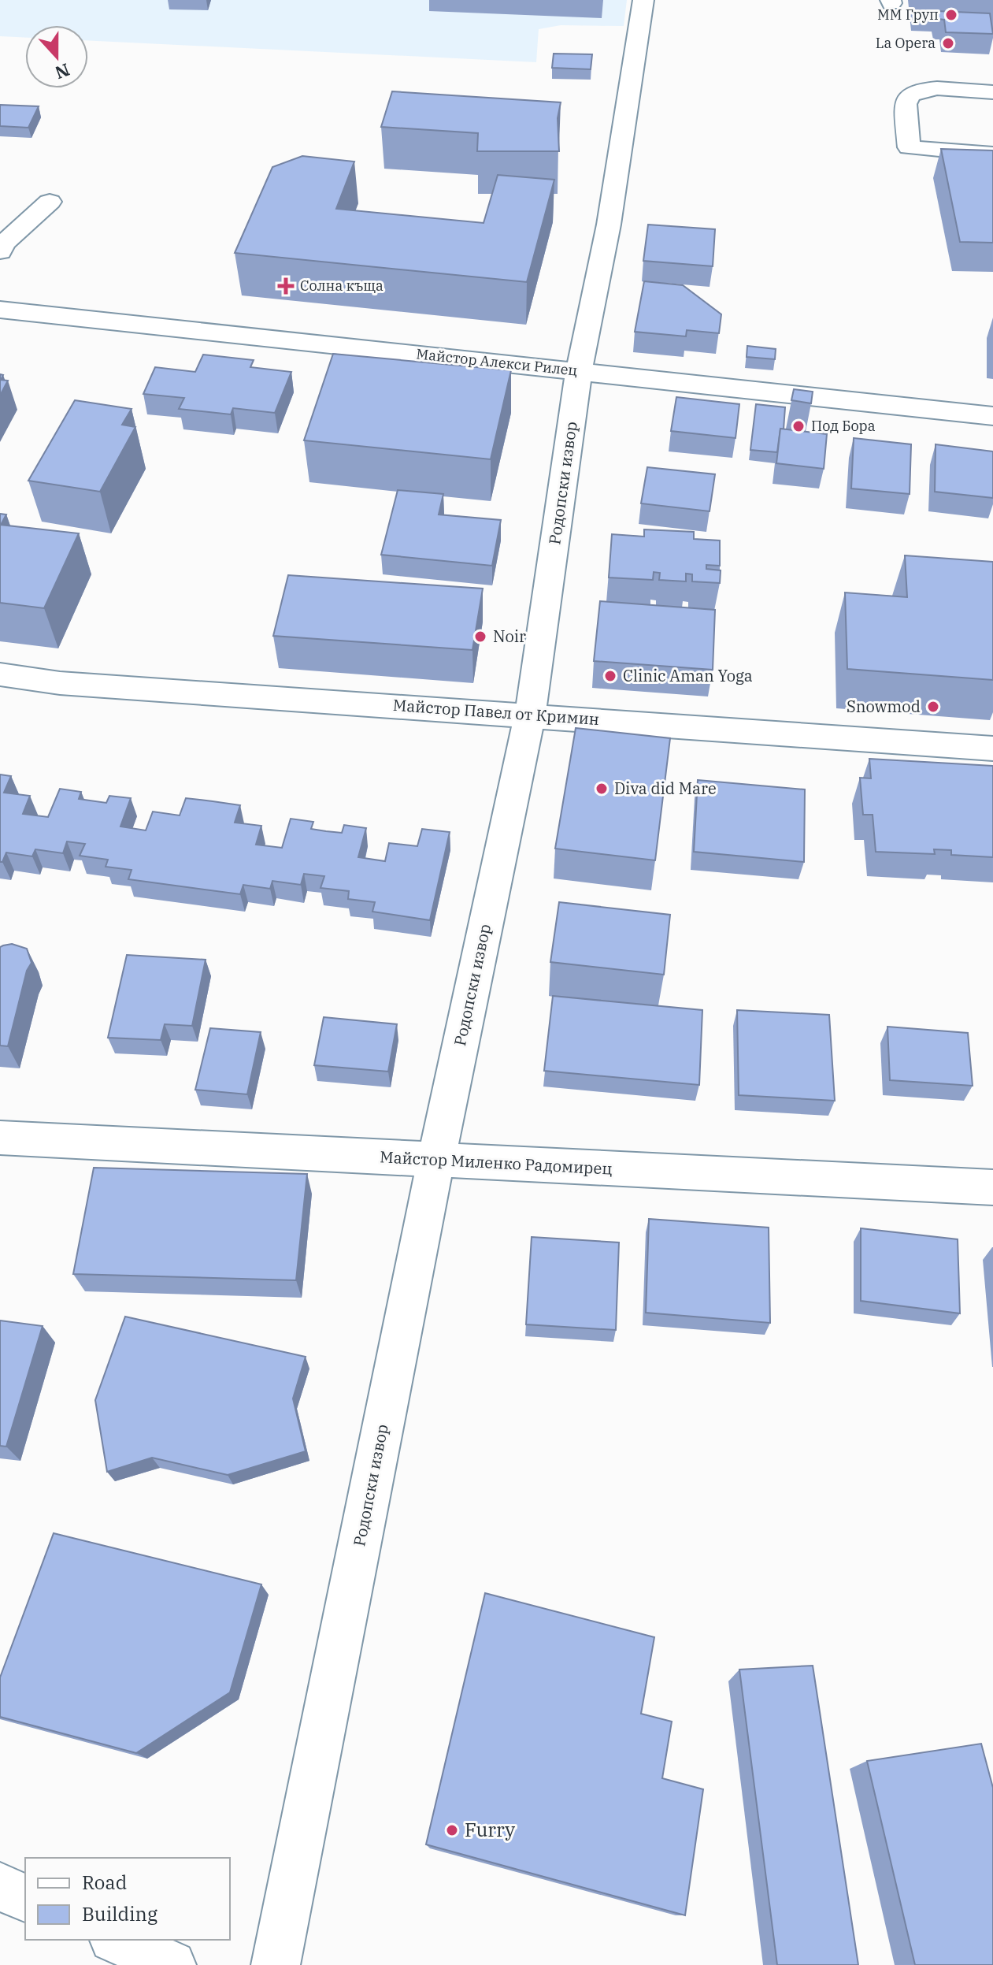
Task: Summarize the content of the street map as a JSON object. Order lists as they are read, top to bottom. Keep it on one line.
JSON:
{"streets":{"street":["Майстор Алекси Рилец","Родопски извор","Майстор Павел от Кримин","Майстор Миленко Радомирец"]},"crossings":[["Майстор Алекси Рилец","Родопски извор"],["Родопски извор","Майстор Павел от Кримин"],["Родопски извор","Майстор Миленко Радомирец"]],"places":{"other":["ММ Груп","La Opera","Под Бора","Noir","Clinic Aman Yoga","Snowmod","Diva did Mare","Furry"],"health":["Солна къща"]},"legend":["Road","Building"],"north":"bottom"}
